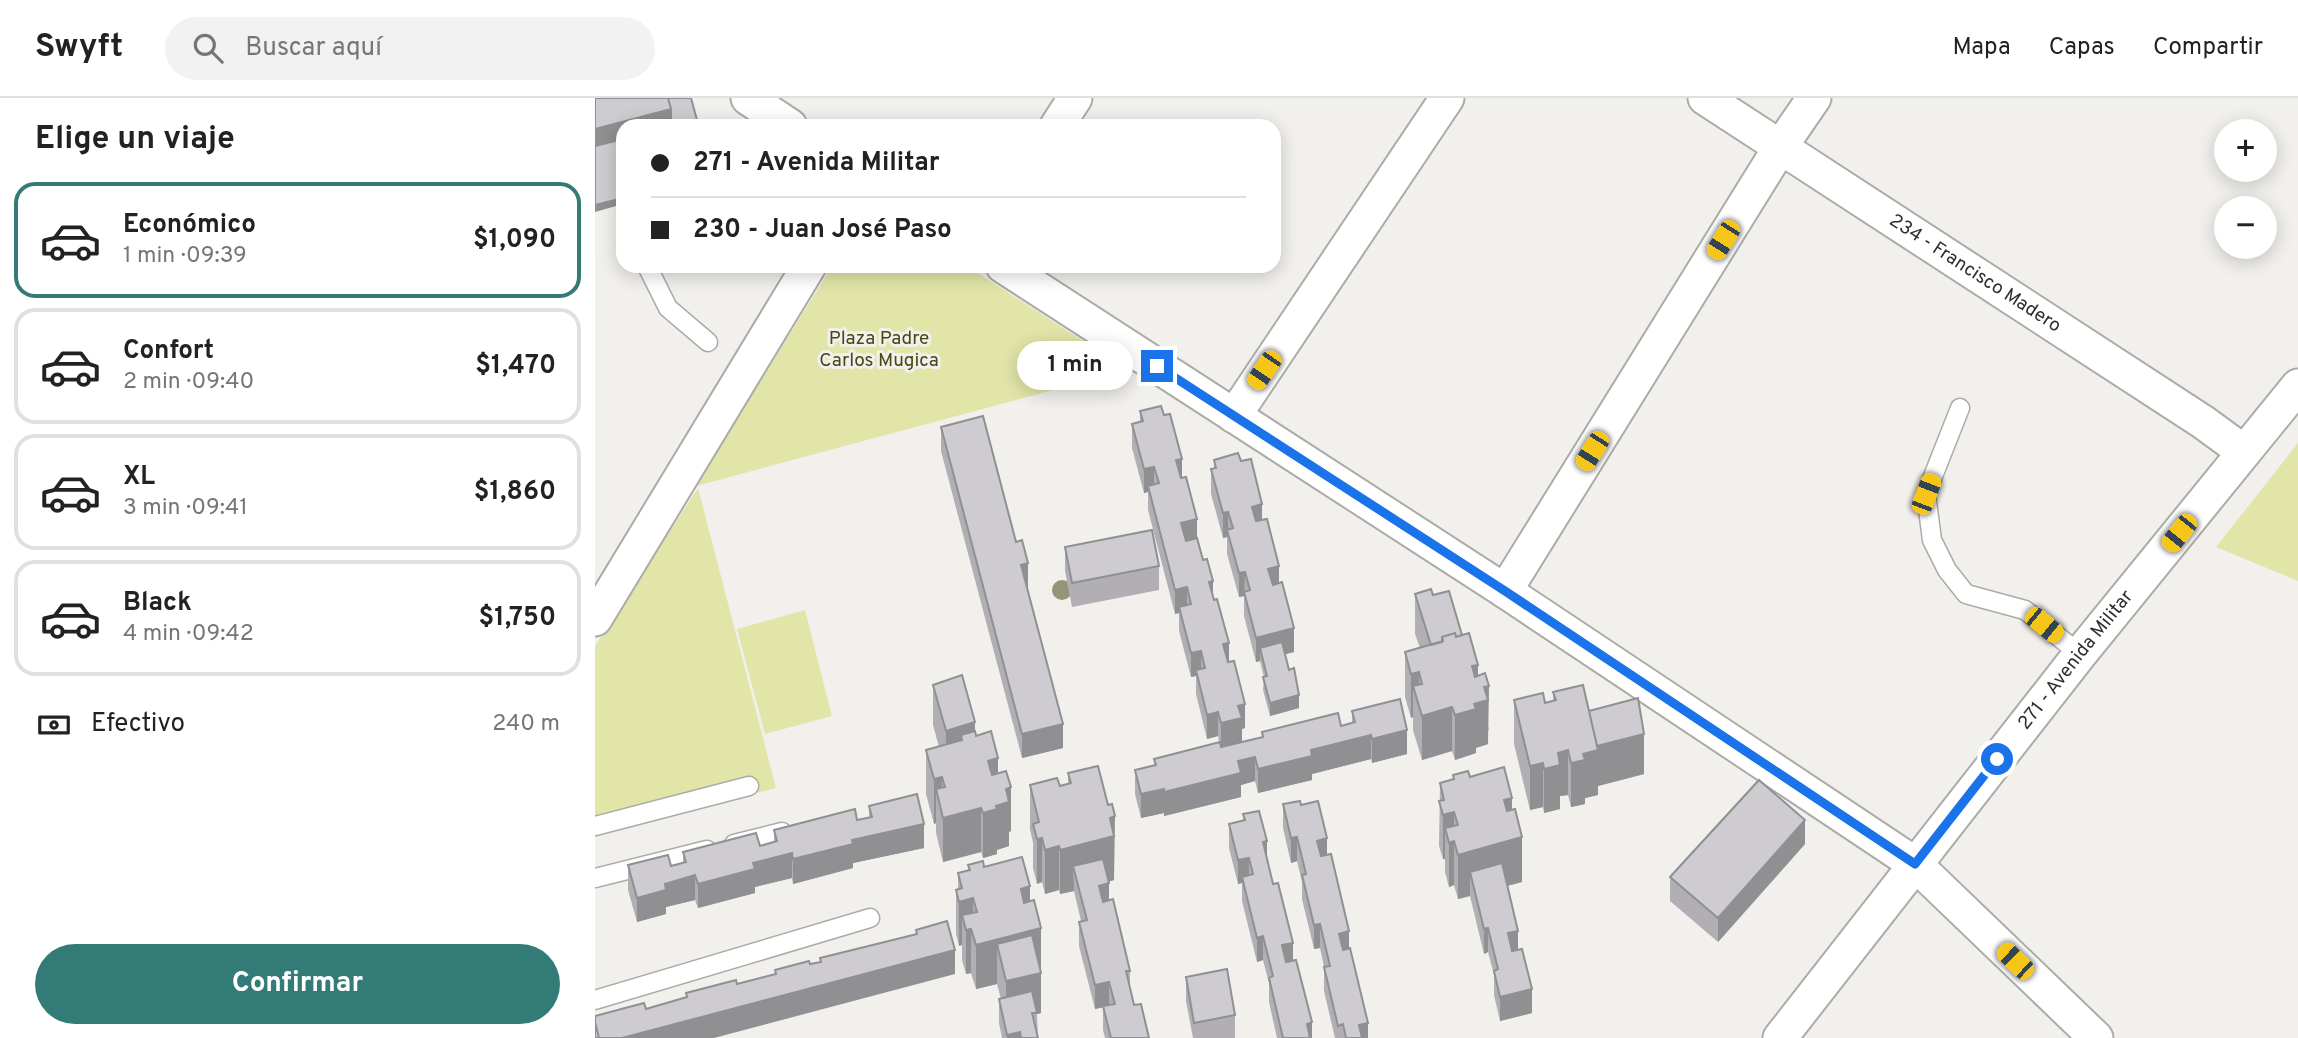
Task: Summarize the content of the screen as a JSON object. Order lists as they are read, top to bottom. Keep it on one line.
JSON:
{"streets":{"street":["234 - Francisco Madero","271 - Avenida Militar"]},"crossings":[["234 - Francisco Madero","271 - Avenida Militar"]],"parks":["Plaza Padre Carlos Mugica"],"page":{"header":"Swyft","search":"Buscar aquí","nav":["Mapa","Capas","Compartir"],"heading":"Elige un viaje","map_buttons":["+","−"],"banner":["271 - Avenida Militar","230 - Juan José Paso"],"list":[{"name":"Económico","note":"1 min · 09:39","value":"$1,090"},{"name":"Confort","note":"2 min · 09:40","value":"$1,470"},{"name":"XL","note":"3 min · 09:41","value":"$1,860"},{"name":"Black","note":"4 min · 09:42","value":"$1,750"}],"bubble":"1 min","pay":["Efectivo","240 m"],"buttons":"Confirmar"}}
